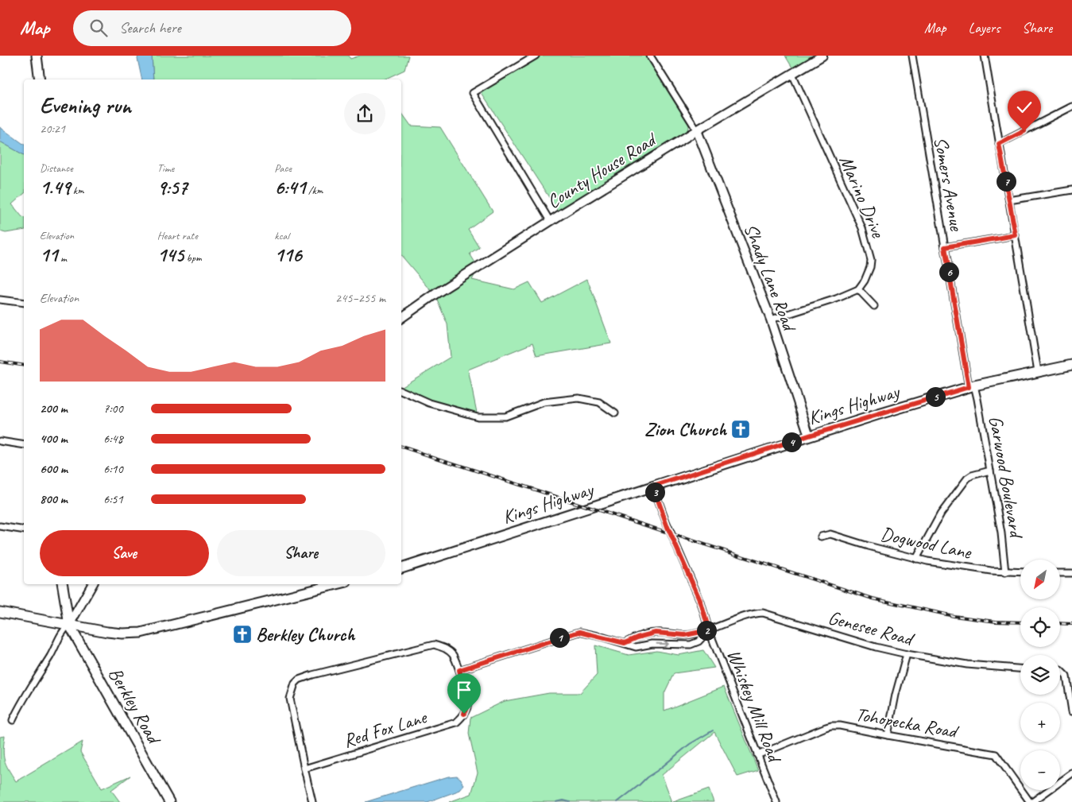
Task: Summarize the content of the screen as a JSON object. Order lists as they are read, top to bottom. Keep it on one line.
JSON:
{"streets":{"main road":["Kings Highway","Berkley Road"],"street":["County House Road","Somers Avenue","Marino Drive","Shady Lane Road","Garwood Boulevard","Dogwood Lane","Genesee Road","Whiskey Mill Road","Tohopecka Road","Red Fox Lane"]},"crossings":[["County House Road","Marino Drive"],["County House Road","Shady Lane Road"],["Somers Avenue","Kings Highway"],["Somers Avenue","Garwood Boulevard"],["Shady Lane Road","Kings Highway"],["Kings Highway","Garwood Boulevard"],["Kings Highway","Whiskey Mill Road"],["Garwood Boulevard","Dogwood Lane"],["Genesee Road","Whiskey Mill Road"],["Whiskey Mill Road","Tohopecka Road"]],"places":{"church":["Zion Church","Berkley Church"]},"north":"bottom left","page":{"header":"Map","search":"Search here","nav":["Map","Layers","Share"],"heading":["Evening run","20:21"],"stats":[["Distance","1.49 km"],["Time","9:57"],["Pace","6:41 /km"],["Elevation","11 m"],["Heart rate","145 bpm"],["kcal","116"]],"pins":["7","6","5","4","3","2","1"],"chart":["Elevation","245–255 m"],"list":[{"name":"200 m","note":"7:00"},{"name":"400 m","note":"6:48"},{"name":"600 m","note":"6:10"},{"name":"800 m","note":"6:51"}],"buttons":["Save","Share"],"map_buttons":["+","−"]}}
